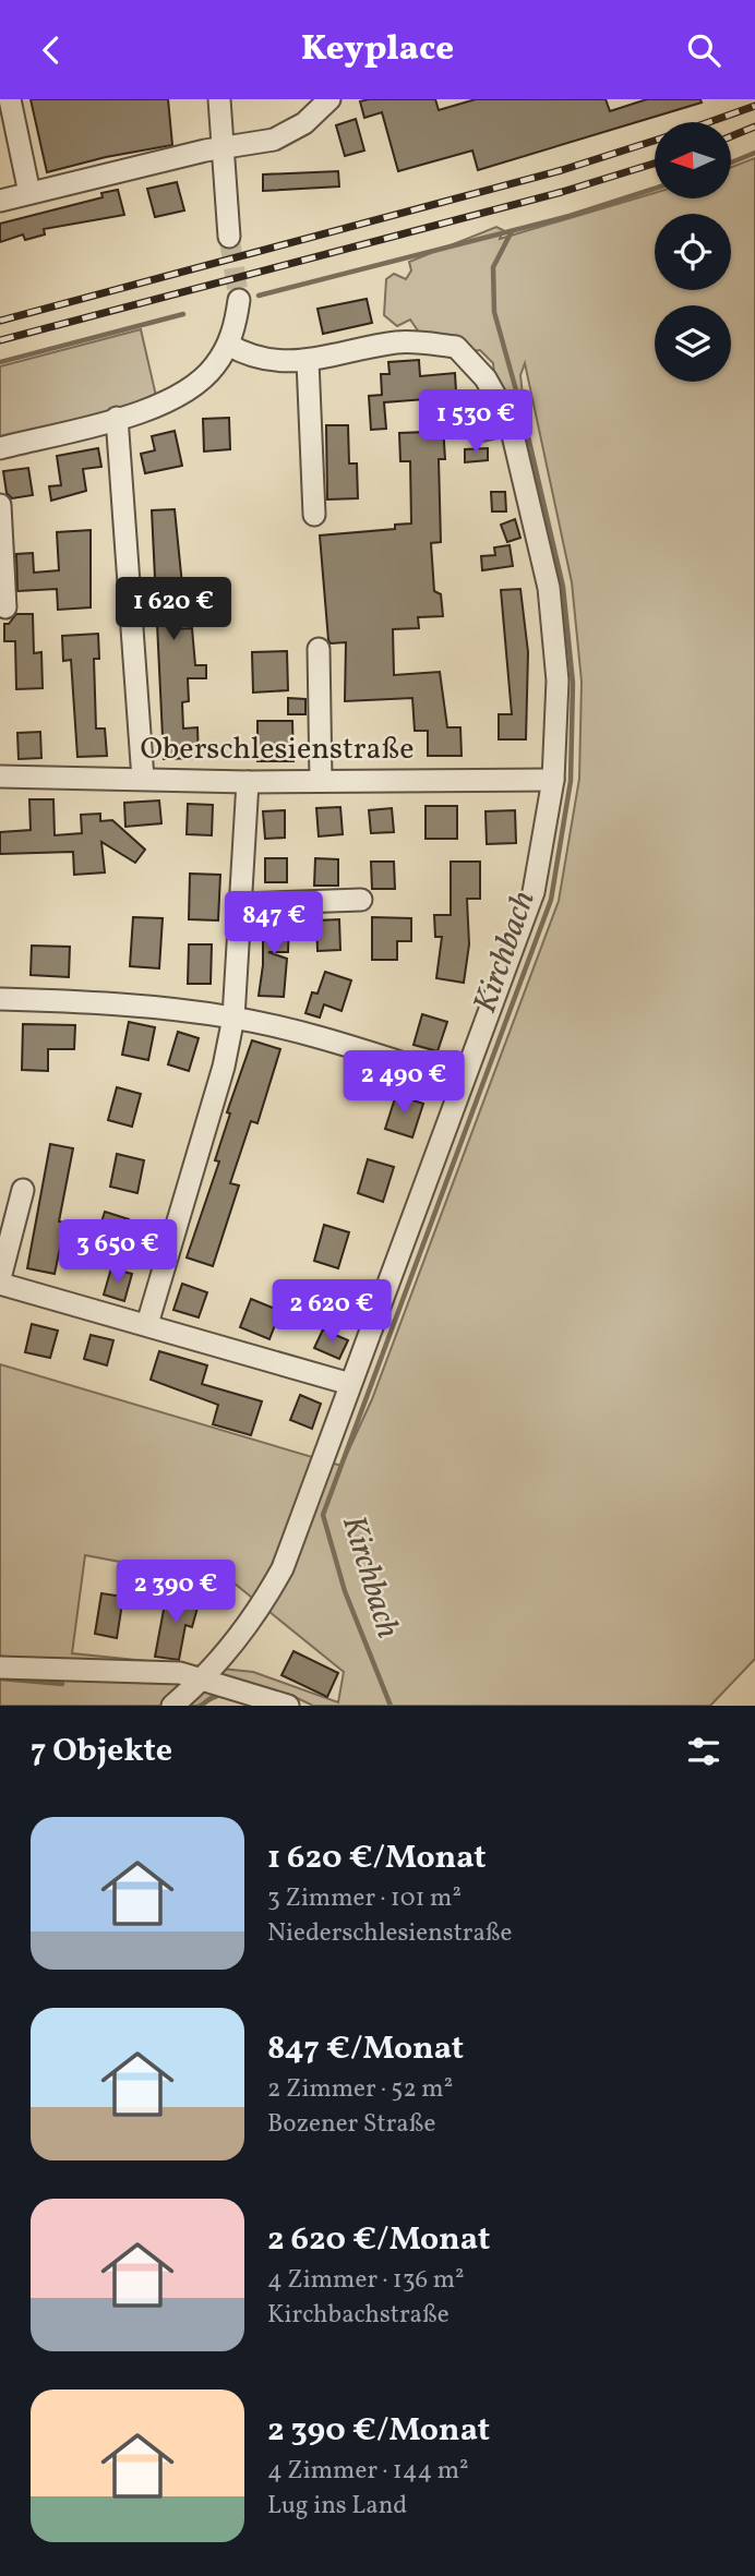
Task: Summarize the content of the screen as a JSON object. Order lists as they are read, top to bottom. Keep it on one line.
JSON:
{"streets":{"street":["Oberschlesienstraße"]},"water":["Kirchbach"],"north":"left","page":{"header":"Keyplace","price":["1 530 €","1 620 €","847 €","2 490 €","3 650 €","2 620 €","2 390 €"],"heading":"7 Objekte","list":[{"name":"1 620 €/Monat","note":"3 Zimmer · 101 m² · Niederschlesienstraße"},{"name":"847 €/Monat","note":"2 Zimmer · 52 m² · Bozener Straße"},{"name":"2 620 €/Monat","note":"4 Zimmer · 136 m² · Kirchbachstraße"},{"name":"2 390 €/Monat","note":"4 Zimmer · 144 m² · Lug ins Land"}]}}
